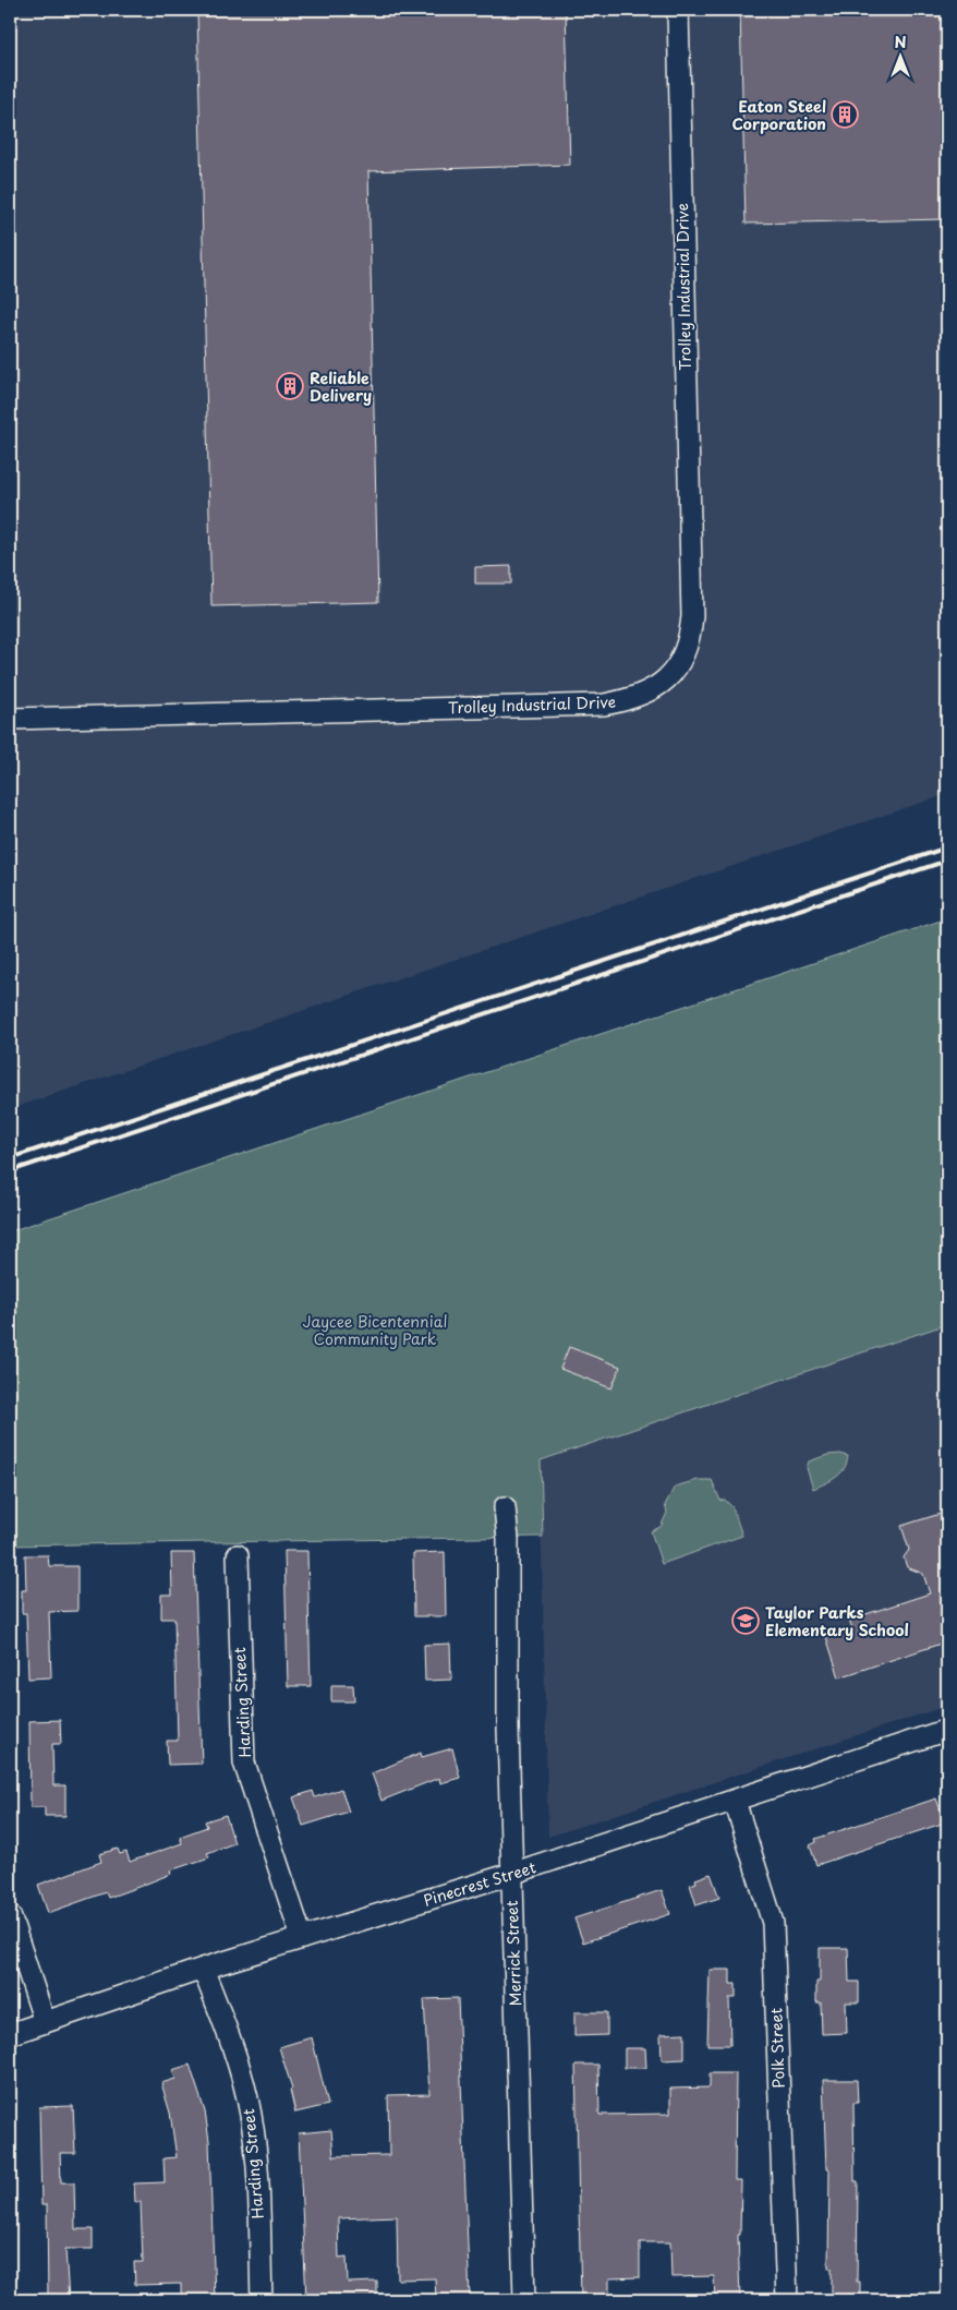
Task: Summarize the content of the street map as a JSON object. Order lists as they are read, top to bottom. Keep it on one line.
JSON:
{"streets":{"street":["Trolley Industrial Drive","Harding Street","Pinecrest Street","Merrick Street","Polk Street"]},"crossings":[["Harding Street","Pinecrest Street"],["Pinecrest Street","Merrick Street"],["Pinecrest Street","Polk Street"]],"parks":["Jaycee Bicentennial Community Park"],"places":{"building":["Eaton Steel Corporation","Reliable Delivery"],"school or university":["Taylor Parks Elementary School"]},"north":"top"}
